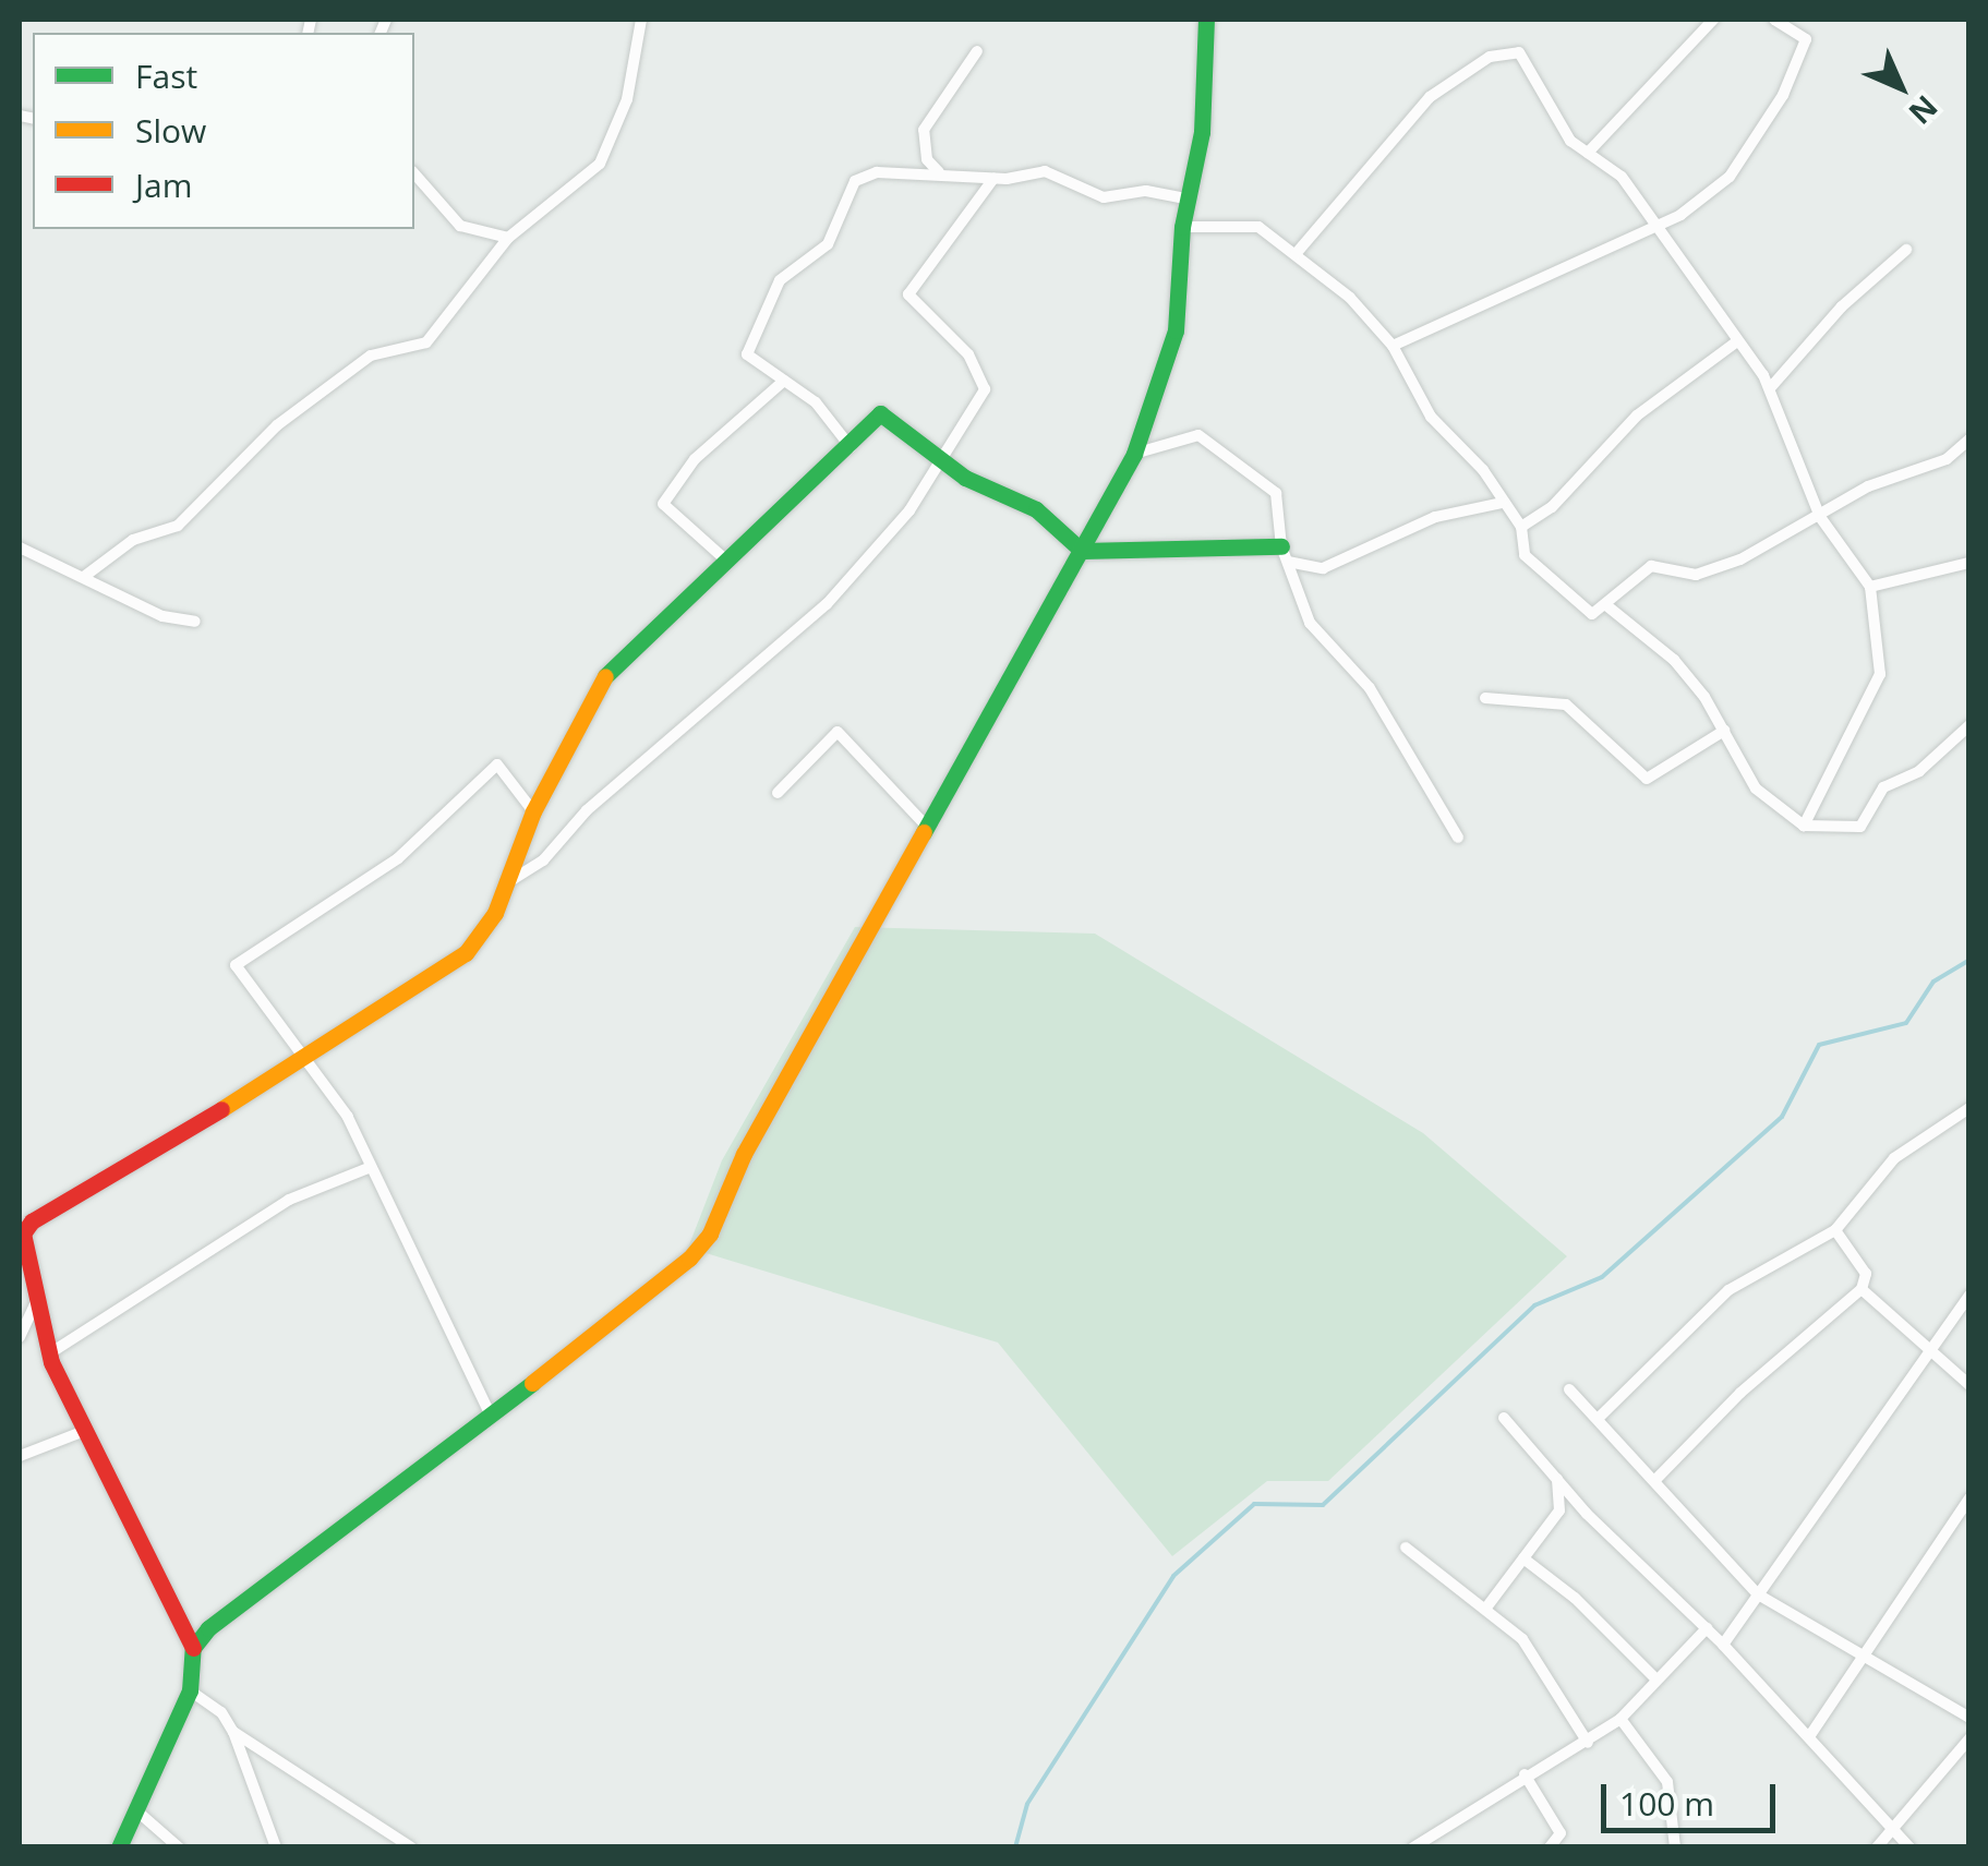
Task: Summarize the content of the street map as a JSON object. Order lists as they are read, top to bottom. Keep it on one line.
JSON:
{"legend":["Fast","Slow","Jam"],"scale_bar":"100 m","north":"bottom right"}
